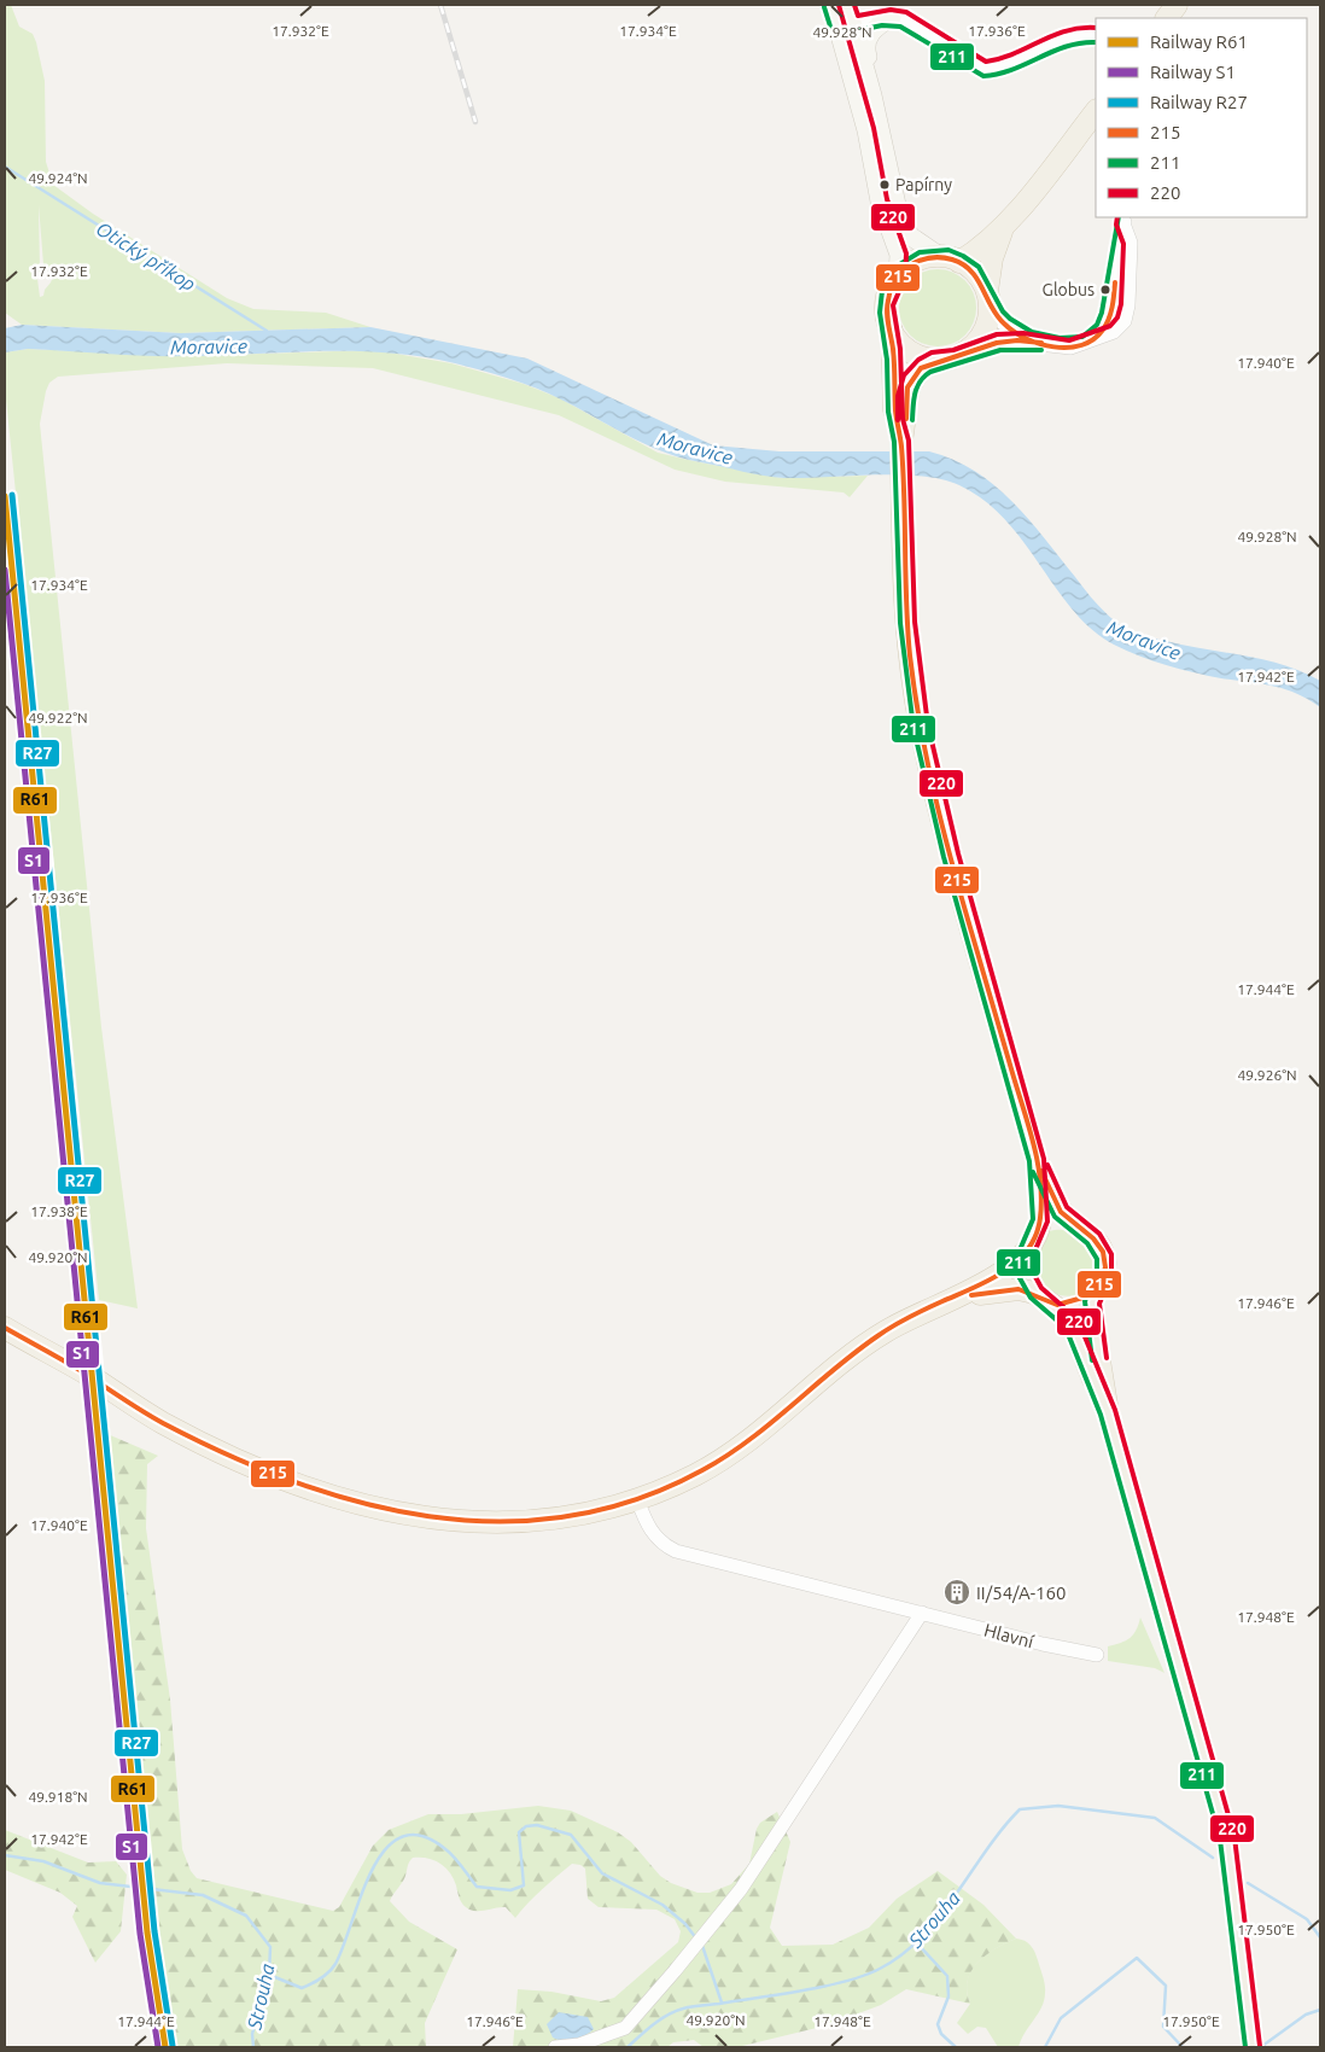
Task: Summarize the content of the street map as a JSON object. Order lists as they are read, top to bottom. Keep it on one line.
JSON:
{"streets":{"street":["Hlavní"]},"water":["Otický příkop","Moravice","Strouha"],"places":{"other":["Papírny","Globus"],"building":["II/54/A-160"]},"lines":["transit line 220","transit line 211","transit line 215","rail line R27","rail line R61","rail line S1"],"legend":["Railway R61","Railway S1","Railway R27","215","211","220"],"coordinates":["17.932°E","17.934°E","17.936°E","49.928°N","49.924°N","17.940°E","17.942°E","49.922°N","17.944°E","49.926°N","17.938°E","49.920°N","17.946°E","17.948°E","49.918°N","17.950°E"]}
